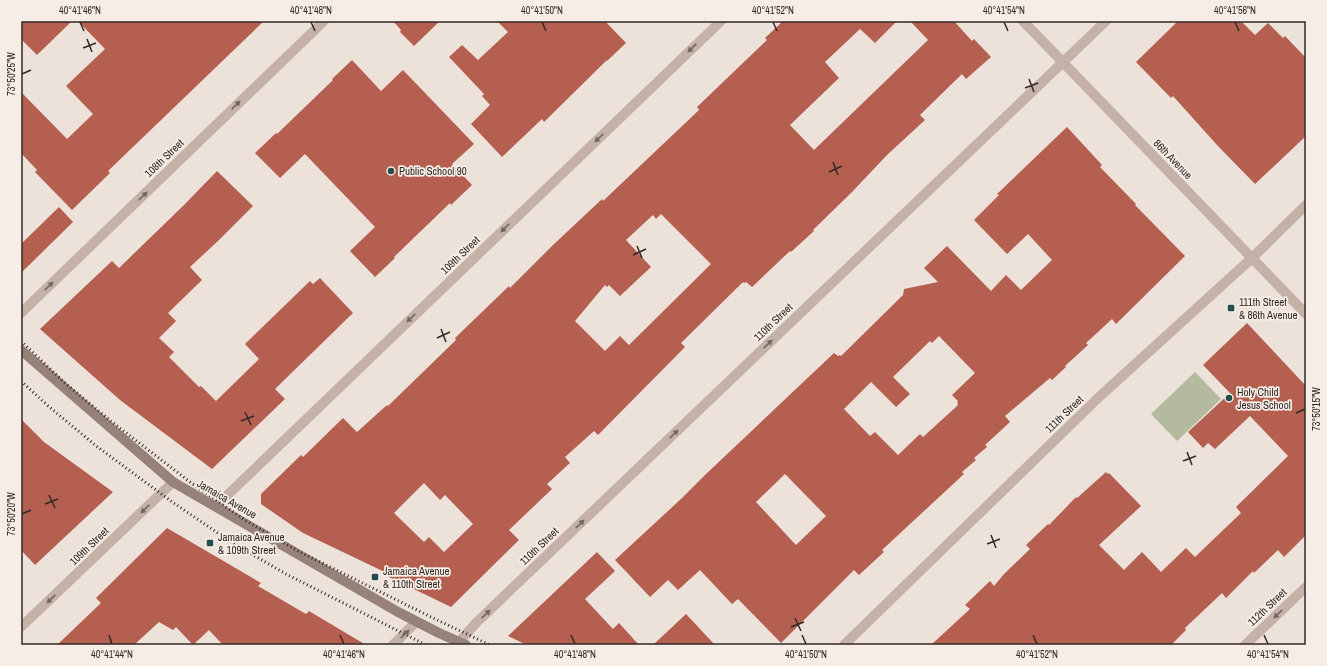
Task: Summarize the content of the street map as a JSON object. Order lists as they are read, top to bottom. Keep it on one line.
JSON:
{"streets":{"main road":["Jamaica Avenue"],"street":["108th Street","86th Avenue","109th Street","110th Street","111th Street","112th Street"]},"crossings":[["86th Avenue","110th Street"],["86th Avenue","111th Street"],["109th Street","Jamaica Avenue"],["110th Street","Jamaica Avenue"]],"one_way":["108th Street","109th Street","110th Street","112th Street"],"places":{"other":["Public School 90","Holy Child Jesus School"],"transit":["111th Street & 86th Avenue","Jamaica Avenue & 109th Street","Jamaica Avenue & 110th Street"]},"coordinates":["40°41'46\"N","40°41'48\"N","40°41'50\"N","40°41'52\"N","40°41'54\"N","40°41'56\"N","73°50'25\"W","73°50'15\"W","73°50'20\"W","40°41'44\"N"]}
